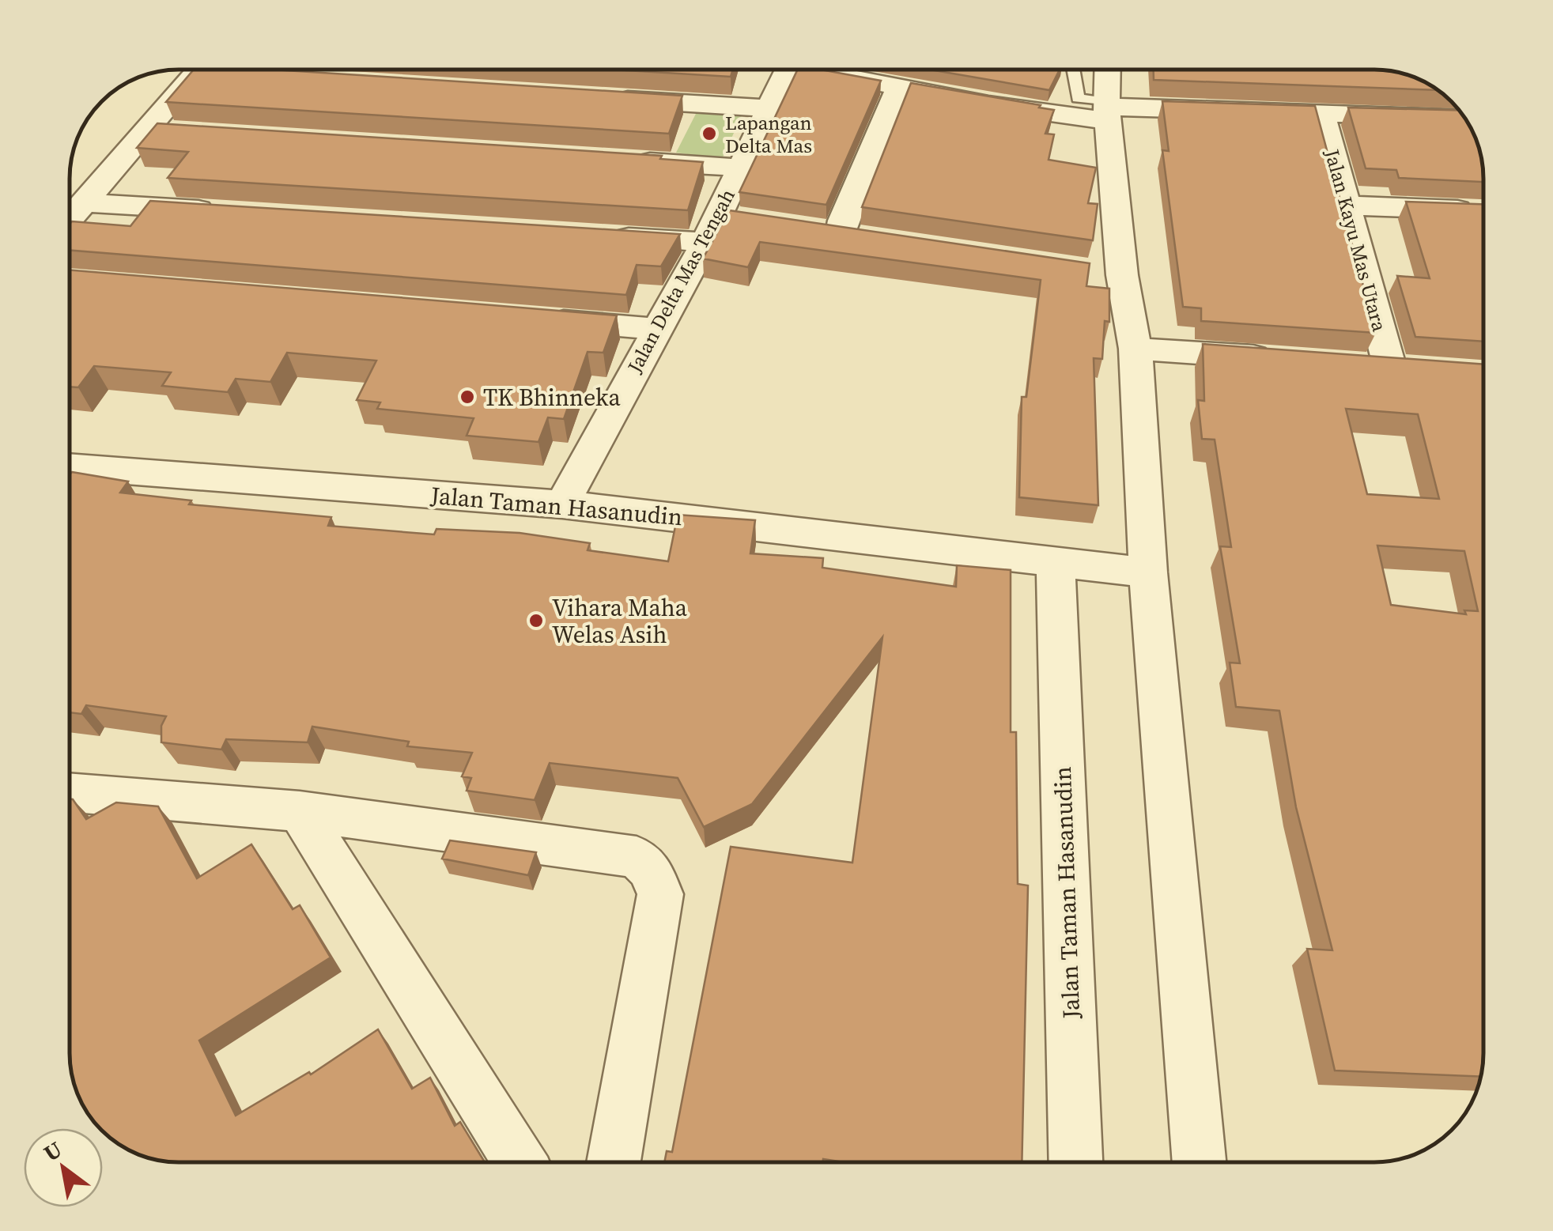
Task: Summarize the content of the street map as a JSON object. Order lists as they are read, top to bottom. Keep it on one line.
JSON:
{"streets":{"street":["Jalan Kayu Mas Utara","Jalan Delta Mas Tengah","Jalan Taman Hasanudin"]},"crossings":[["Jalan Delta Mas Tengah","Jalan Taman Hasanudin"]],"places":["Lapangan Delta Mas","TK Bhinneka","Vihara Maha Welas Asih"],"north":"top left"}
